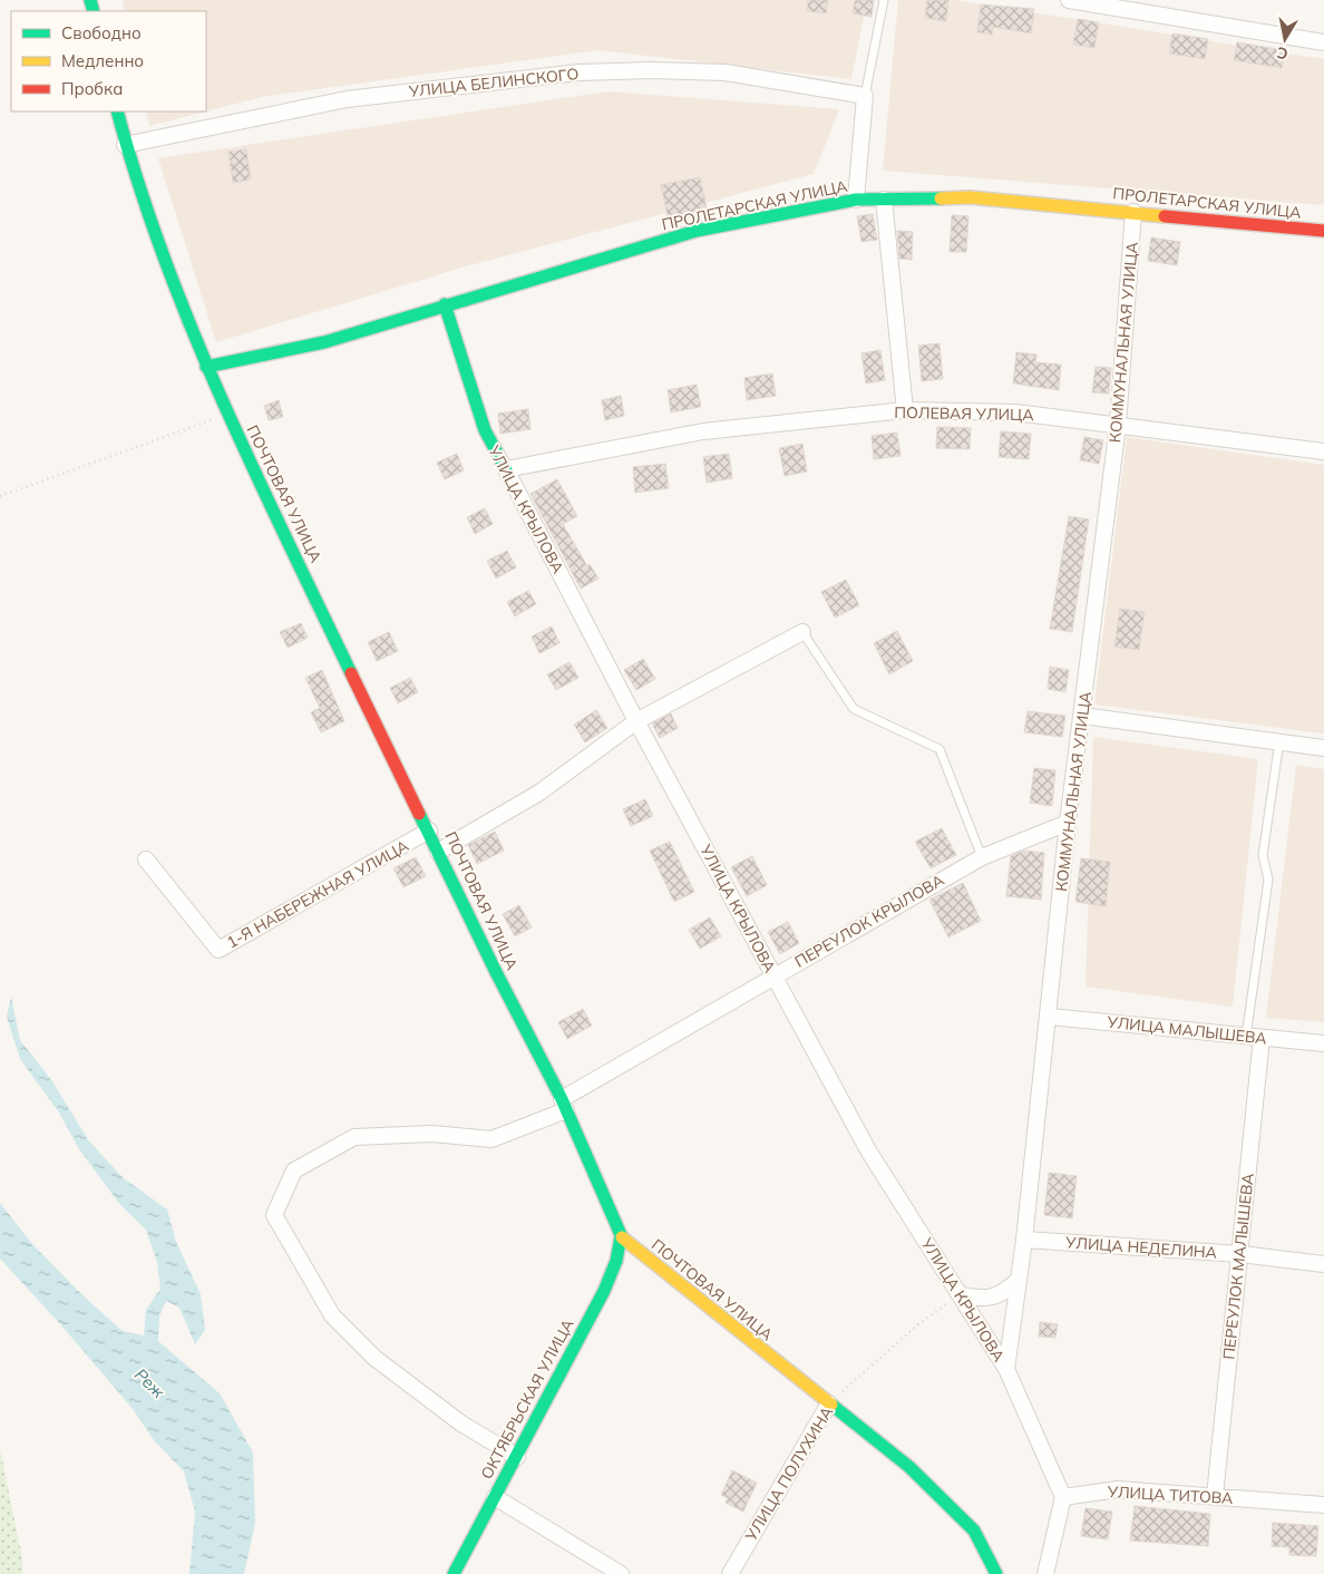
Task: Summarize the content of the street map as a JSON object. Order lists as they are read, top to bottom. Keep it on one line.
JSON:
{"streets":{"main road":["ПРОЛЕТАРСКАЯ УЛИЦА","ПОЧТОВАЯ УЛИЦА","УЛИЦА КРЫЛОВА","ОКТЯБРЬСКАЯ УЛИЦА"],"street":["УЛИЦА БЕЛИНСКОГО","КОММУНАЛЬНАЯ УЛИЦА","ПОЛЕВАЯ УЛИЦА","1-Я НАБЕРЕЖНАЯ УЛИЦА","ПЕРЕУЛОК КРЫЛОВА","УЛИЦА МАЛЫШЕВА","УЛИЦА НЕДЕЛИНА","ПЕРЕУЛОК МАЛЫШЕВА","УЛИЦА ПОЛУХИНА","УЛИЦА ТИТОВА"]},"crossings":[["УЛИЦА БЕЛИНСКОГО","ПОЧТОВАЯ УЛИЦА"],["ПРОЛЕТАРСКАЯ УЛИЦА","КОММУНАЛЬНАЯ УЛИЦА"],["ПРОЛЕТАРСКАЯ УЛИЦА","ПОЧТОВАЯ УЛИЦА"],["ПРОЛЕТАРСКАЯ УЛИЦА","УЛИЦА КРЫЛОВА"],["КОММУНАЛЬНАЯ УЛИЦА","ПОЛЕВАЯ УЛИЦА"],["КОММУНАЛЬНАЯ УЛИЦА","УЛИЦА КРЫЛОВА"],["КОММУНАЛЬНАЯ УЛИЦА","ПЕРЕУЛОК КРЫЛОВА"],["КОММУНАЛЬНАЯ УЛИЦА","УЛИЦА МАЛЫШЕВА"],["КОММУНАЛЬНАЯ УЛИЦА","УЛИЦА НЕДЕЛИНА"],["ПОЛЕВАЯ УЛИЦА","УЛИЦА КРЫЛОВА"],["ПОЧТОВАЯ УЛИЦА","1-Я НАБЕРЕЖНАЯ УЛИЦА"],["ПОЧТОВАЯ УЛИЦА","ПЕРЕУЛОК КРЫЛОВА"],["ПОЧТОВАЯ УЛИЦА","ОКТЯБРЬСКАЯ УЛИЦА"],["ПОЧТОВАЯ УЛИЦА","УЛИЦА ПОЛУХИНА"],["УЛИЦА КРЫЛОВА","ПЕРЕУЛОК КРЫЛОВА"],["УЛИЦА КРЫЛОВА","УЛИЦА ПОЛУХИНА"],["УЛИЦА КРЫЛОВА","УЛИЦА ТИТОВА"],["ПЕРЕУЛОК КРЫЛОВА","ОКТЯБРЬСКАЯ УЛИЦА"],["УЛИЦА МАЛЫШЕВА","ПЕРЕУЛОК МАЛЫШЕВА"],["УЛИЦА НЕДЕЛИНА","ПЕРЕУЛОК МАЛЫШЕВА"],["ПЕРЕУЛОК МАЛЫШЕВА","УЛИЦА ТИТОВА"]],"water":["Реж"],"legend":["Свободно","Медленно","Пробка"],"north":"bottom"}
